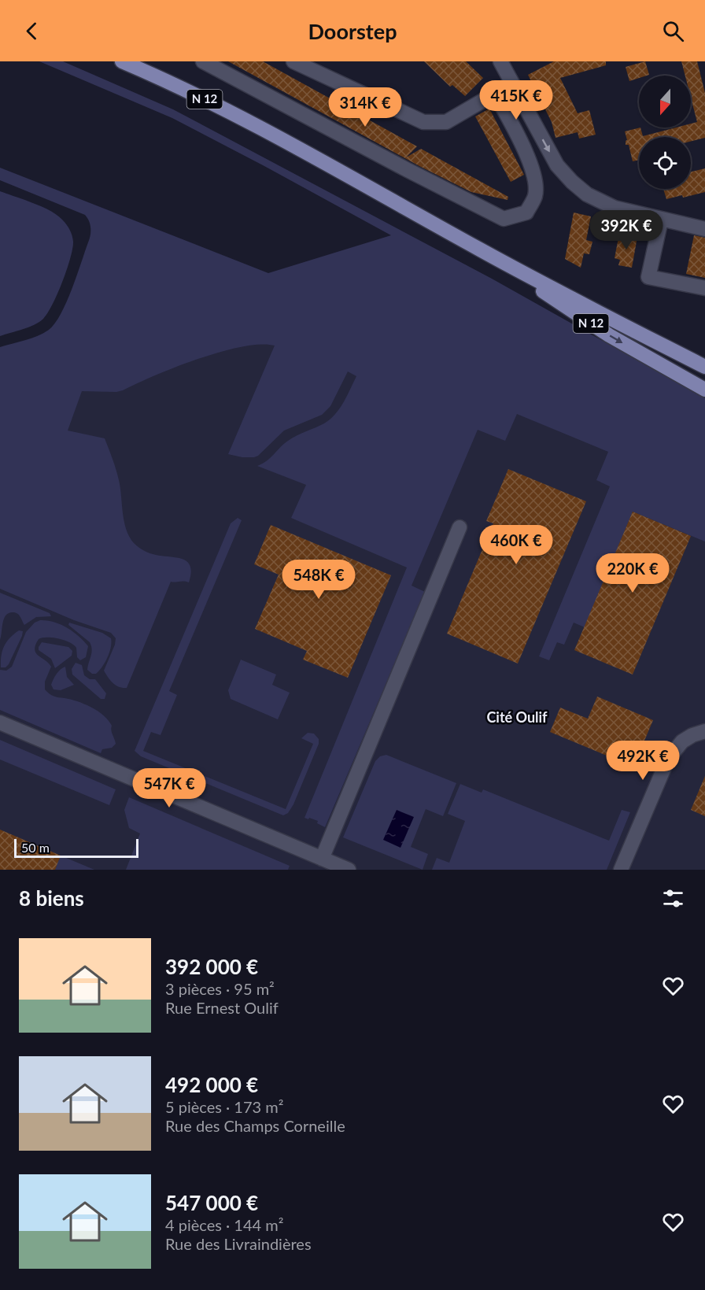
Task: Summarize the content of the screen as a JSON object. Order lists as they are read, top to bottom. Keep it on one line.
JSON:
{"streets":{"main road":["N 12"]},"districts":["Cité Oulif"],"scale_bar":"50 m","north":"bottom","page":{"header":"Doorstep","price":["415K €","314K €","392K €","460K €","220K €","548K €","492K €","547K €"],"scale":"50 m","heading":"8 biens","list":[{"name":"392 000 €","note":"3 pièces · 95 m² · Rue Ernest Oulif"},{"name":"492 000 €","note":"5 pièces · 173 m² · Rue des Champs Corneille"},{"name":"547 000 €","note":"4 pièces · 144 m² · Rue des Livraindières"}]}}
